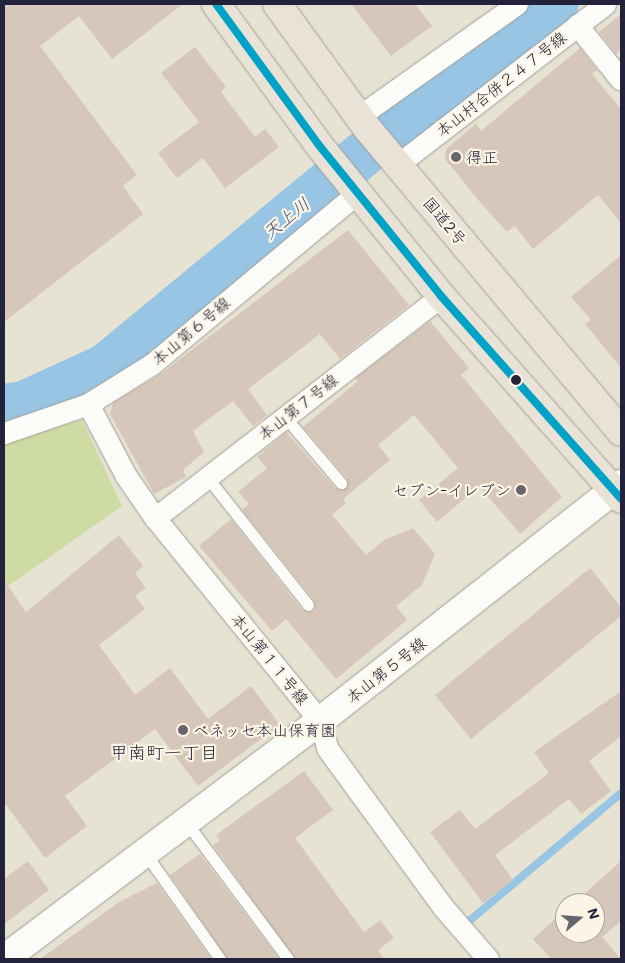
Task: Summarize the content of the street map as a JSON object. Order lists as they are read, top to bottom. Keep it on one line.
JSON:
{"streets":{"highway":["国道2号"],"street":["本山村合併２４７号線","本山第６号線","本山第７号線","本山第１１号線","本山第５号線"]},"crossings":[["本山村合併２４７号線","国道2号"],["本山第６号線","本山第１１号線"],["本山第７号線","本山第１１号線"],["本山第１１号線","本山第５号線"]],"districts":["甲南町一丁目"],"water":["天上川"],"places":["得正","セブン-イレブン","ベネッセ本山保育園"],"north":"right"}
